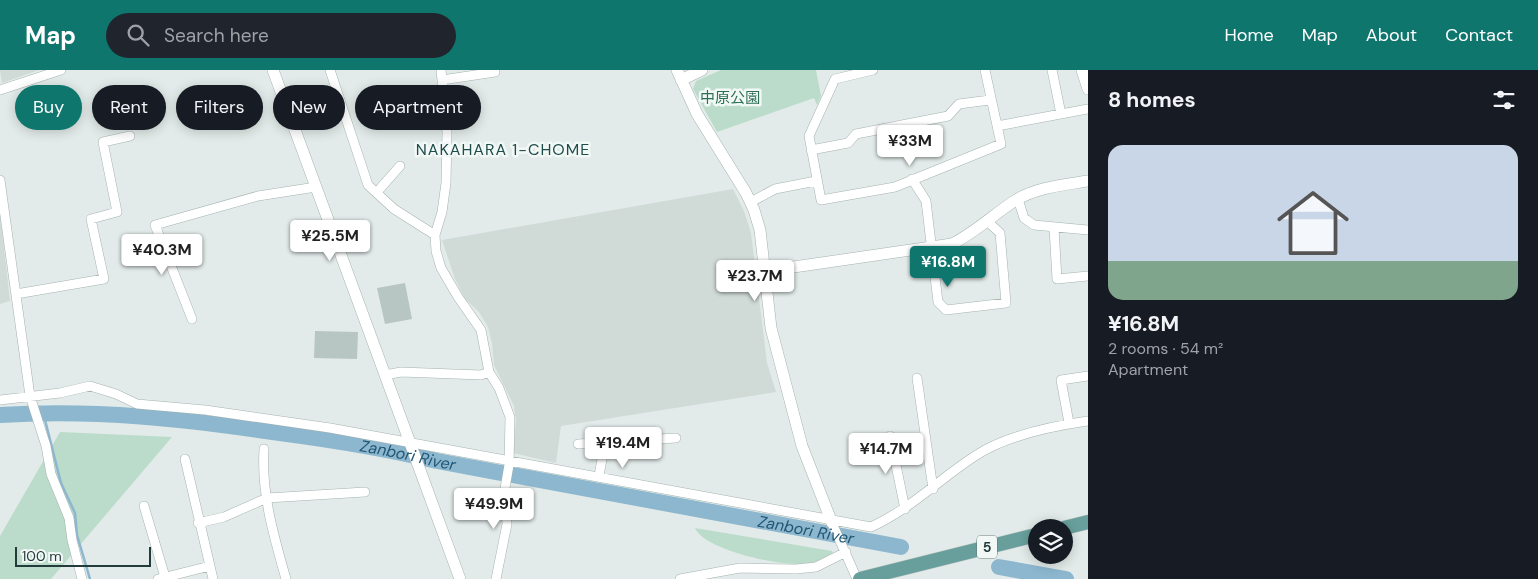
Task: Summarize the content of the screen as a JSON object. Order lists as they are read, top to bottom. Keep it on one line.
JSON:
{"streets":{"main road":["5"]},"districts":["NAKAHARA 1-CHOME"],"water":["Zanbori River"],"parks":["中原公園"],"scale_bar":"100 m","page":{"header":"Map","search":"Search here","nav":["Home","Map","About","Contact"],"heading":"8 homes","chip":["Buy","Rent","Filters","New","Apartment"],"price":["¥33M","¥25.5M","¥40.3M","¥16.8M","¥23.7M","¥19.4M","¥14.7M","¥49.9M"],"list":[{"name":"¥16.8M","note":"2 rooms · 54 m² · Apartment"}],"scale":"100 m"}}
